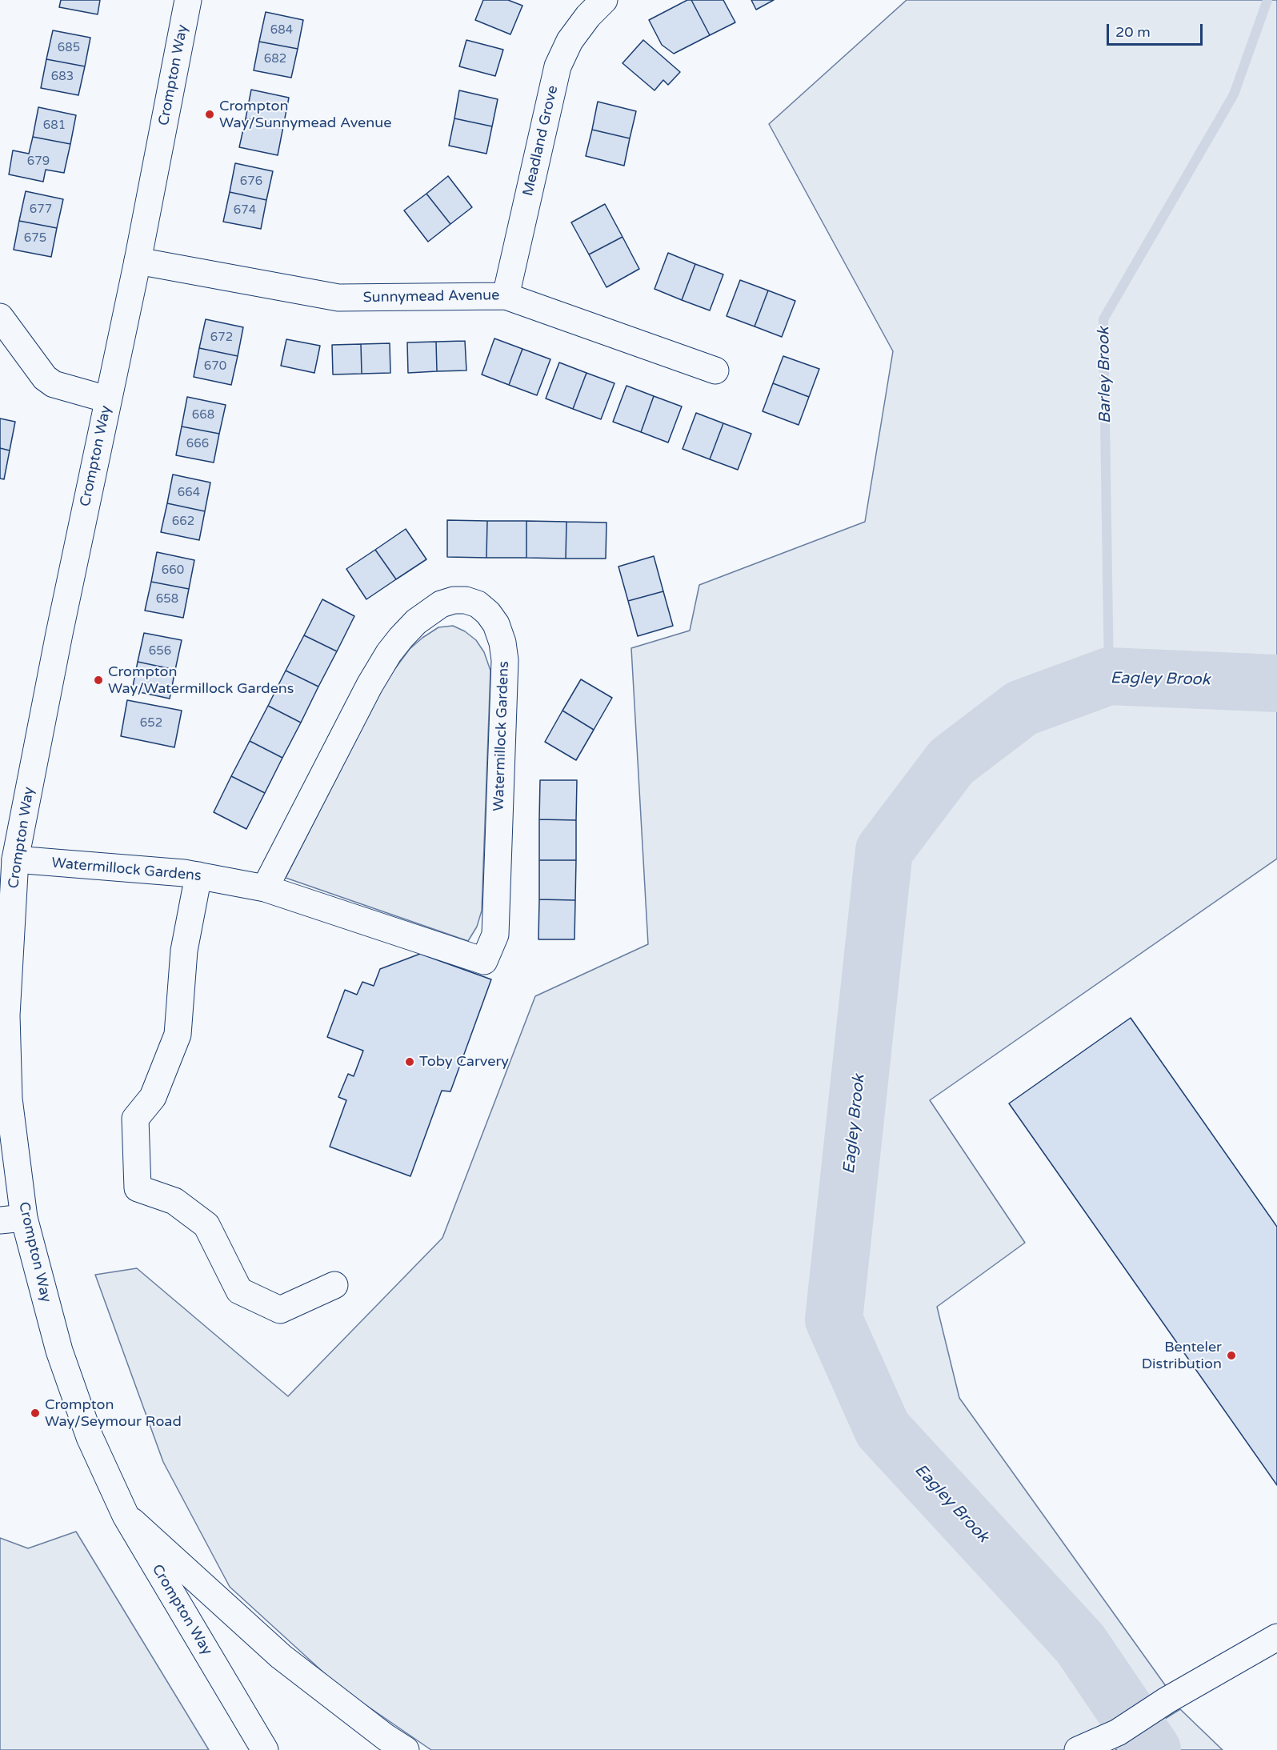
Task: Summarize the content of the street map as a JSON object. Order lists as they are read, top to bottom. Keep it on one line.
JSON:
{"streets":{"main road":["Crompton Way","Meadland Grove","Sunnymead Avenue","Watermillock Gardens"]},"crossings":[["Crompton Way","Sunnymead Avenue"],["Crompton Way","Watermillock Gardens"],["Meadland Grove","Sunnymead Avenue"]],"water":["Barley Brook","Eagley Brook"],"places":["Crompton Way/Sunnymead Avenue","Crompton Way/Watermillock Gardens","Toby Carvery","Benteler Distribution","Crompton Way/Seymour Road"],"house_numbers":["684","685","682","683","681","679","676","677","674","675","672","670","668","666","664","662","660","658","656","652"],"scale_bar":"20 m"}
